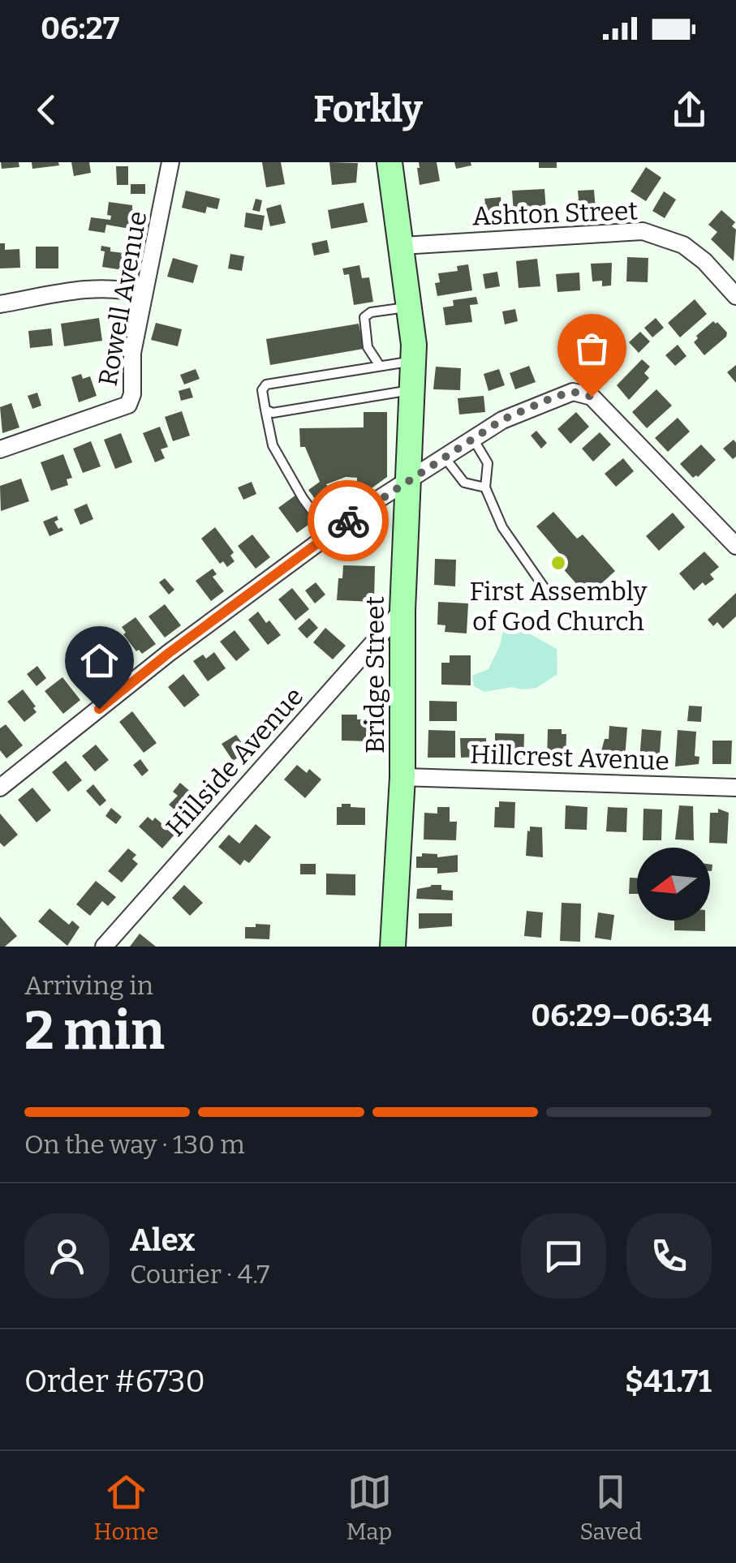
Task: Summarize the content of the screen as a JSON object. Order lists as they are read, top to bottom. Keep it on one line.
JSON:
{"streets":{"main road":["Bridge Street"],"street":["Ashton Street","Rowell Avenue","Hillcrest Avenue","Hillside Avenue"]},"crossings":[["Ashton Street","Bridge Street"],["Bridge Street","Hillcrest Avenue"],["Bridge Street","Hillside Avenue"]],"places":["First Assembly of God Church"],"north":"left","page":{"status":"06:27","header":"Forkly","heading":["2 min","Arriving in","06:29–06:34"],"panel":["Alex","Courier · 4.7","Order #6730","$41.71"],"bar":"On the way · 130 m","tabs":["Home","Map","Saved"]}}
